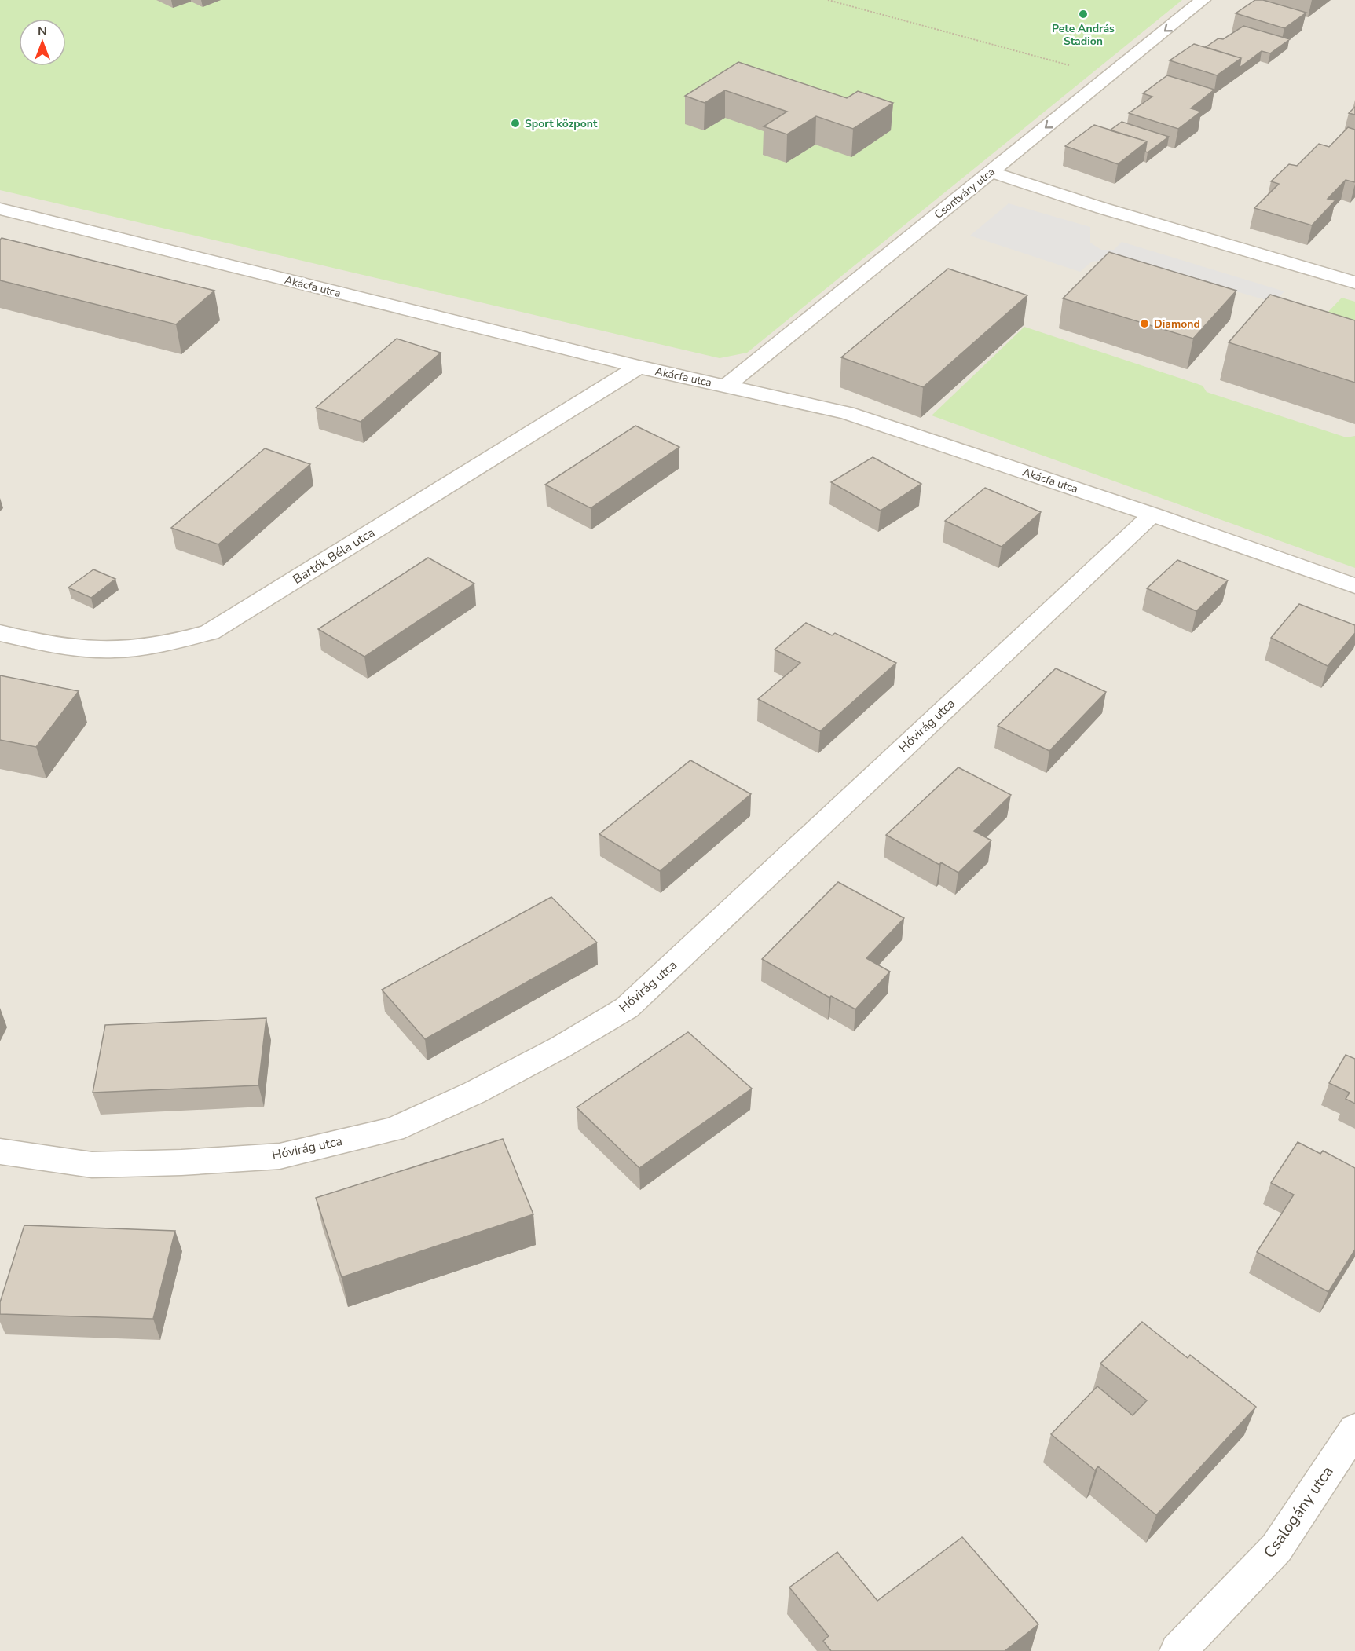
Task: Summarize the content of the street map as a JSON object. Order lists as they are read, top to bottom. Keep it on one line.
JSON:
{"streets":{"street":["Csontváry utca","Akácfa utca","Bartók Béla utca","Hóvirág utca","Csalogány utca"]},"crossings":[["Csontváry utca","Akácfa utca"],["Akácfa utca","Bartók Béla utca"],["Akácfa utca","Hóvirág utca"]],"one_way":["Csontváry utca"],"places":["Pete András Stadion","Sport központ","Diamond"],"north":"top"}
